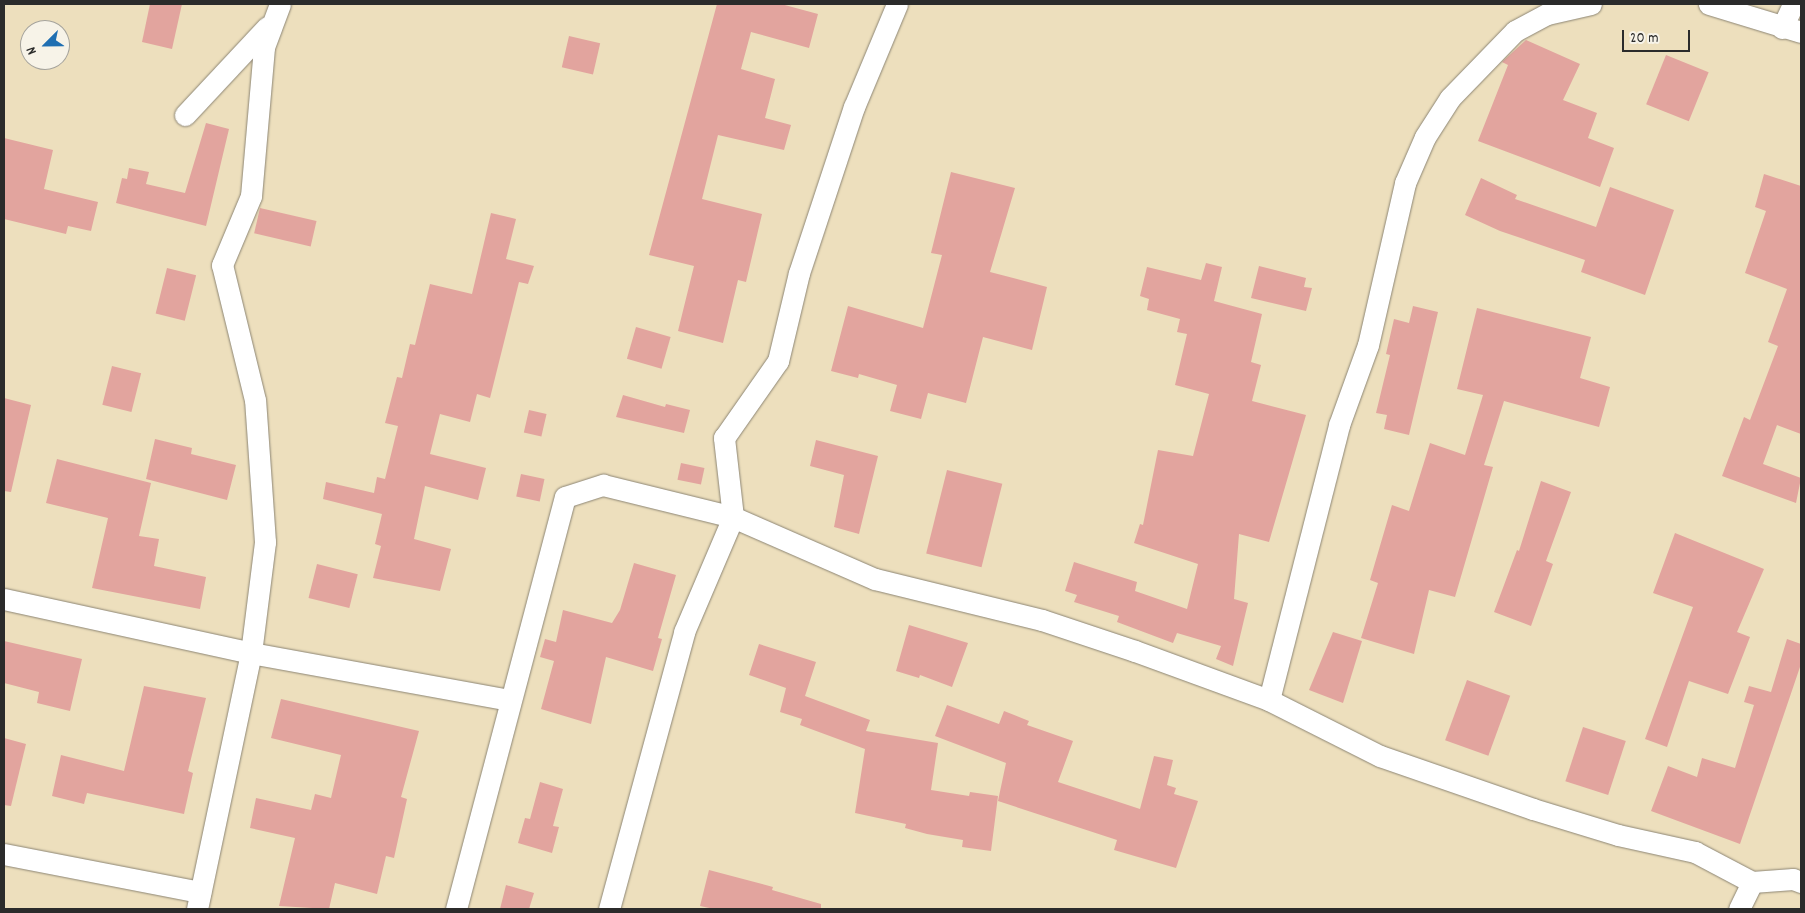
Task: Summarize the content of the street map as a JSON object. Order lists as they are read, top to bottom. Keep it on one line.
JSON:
{"scale_bar":"20 m","north":"bottom left"}
